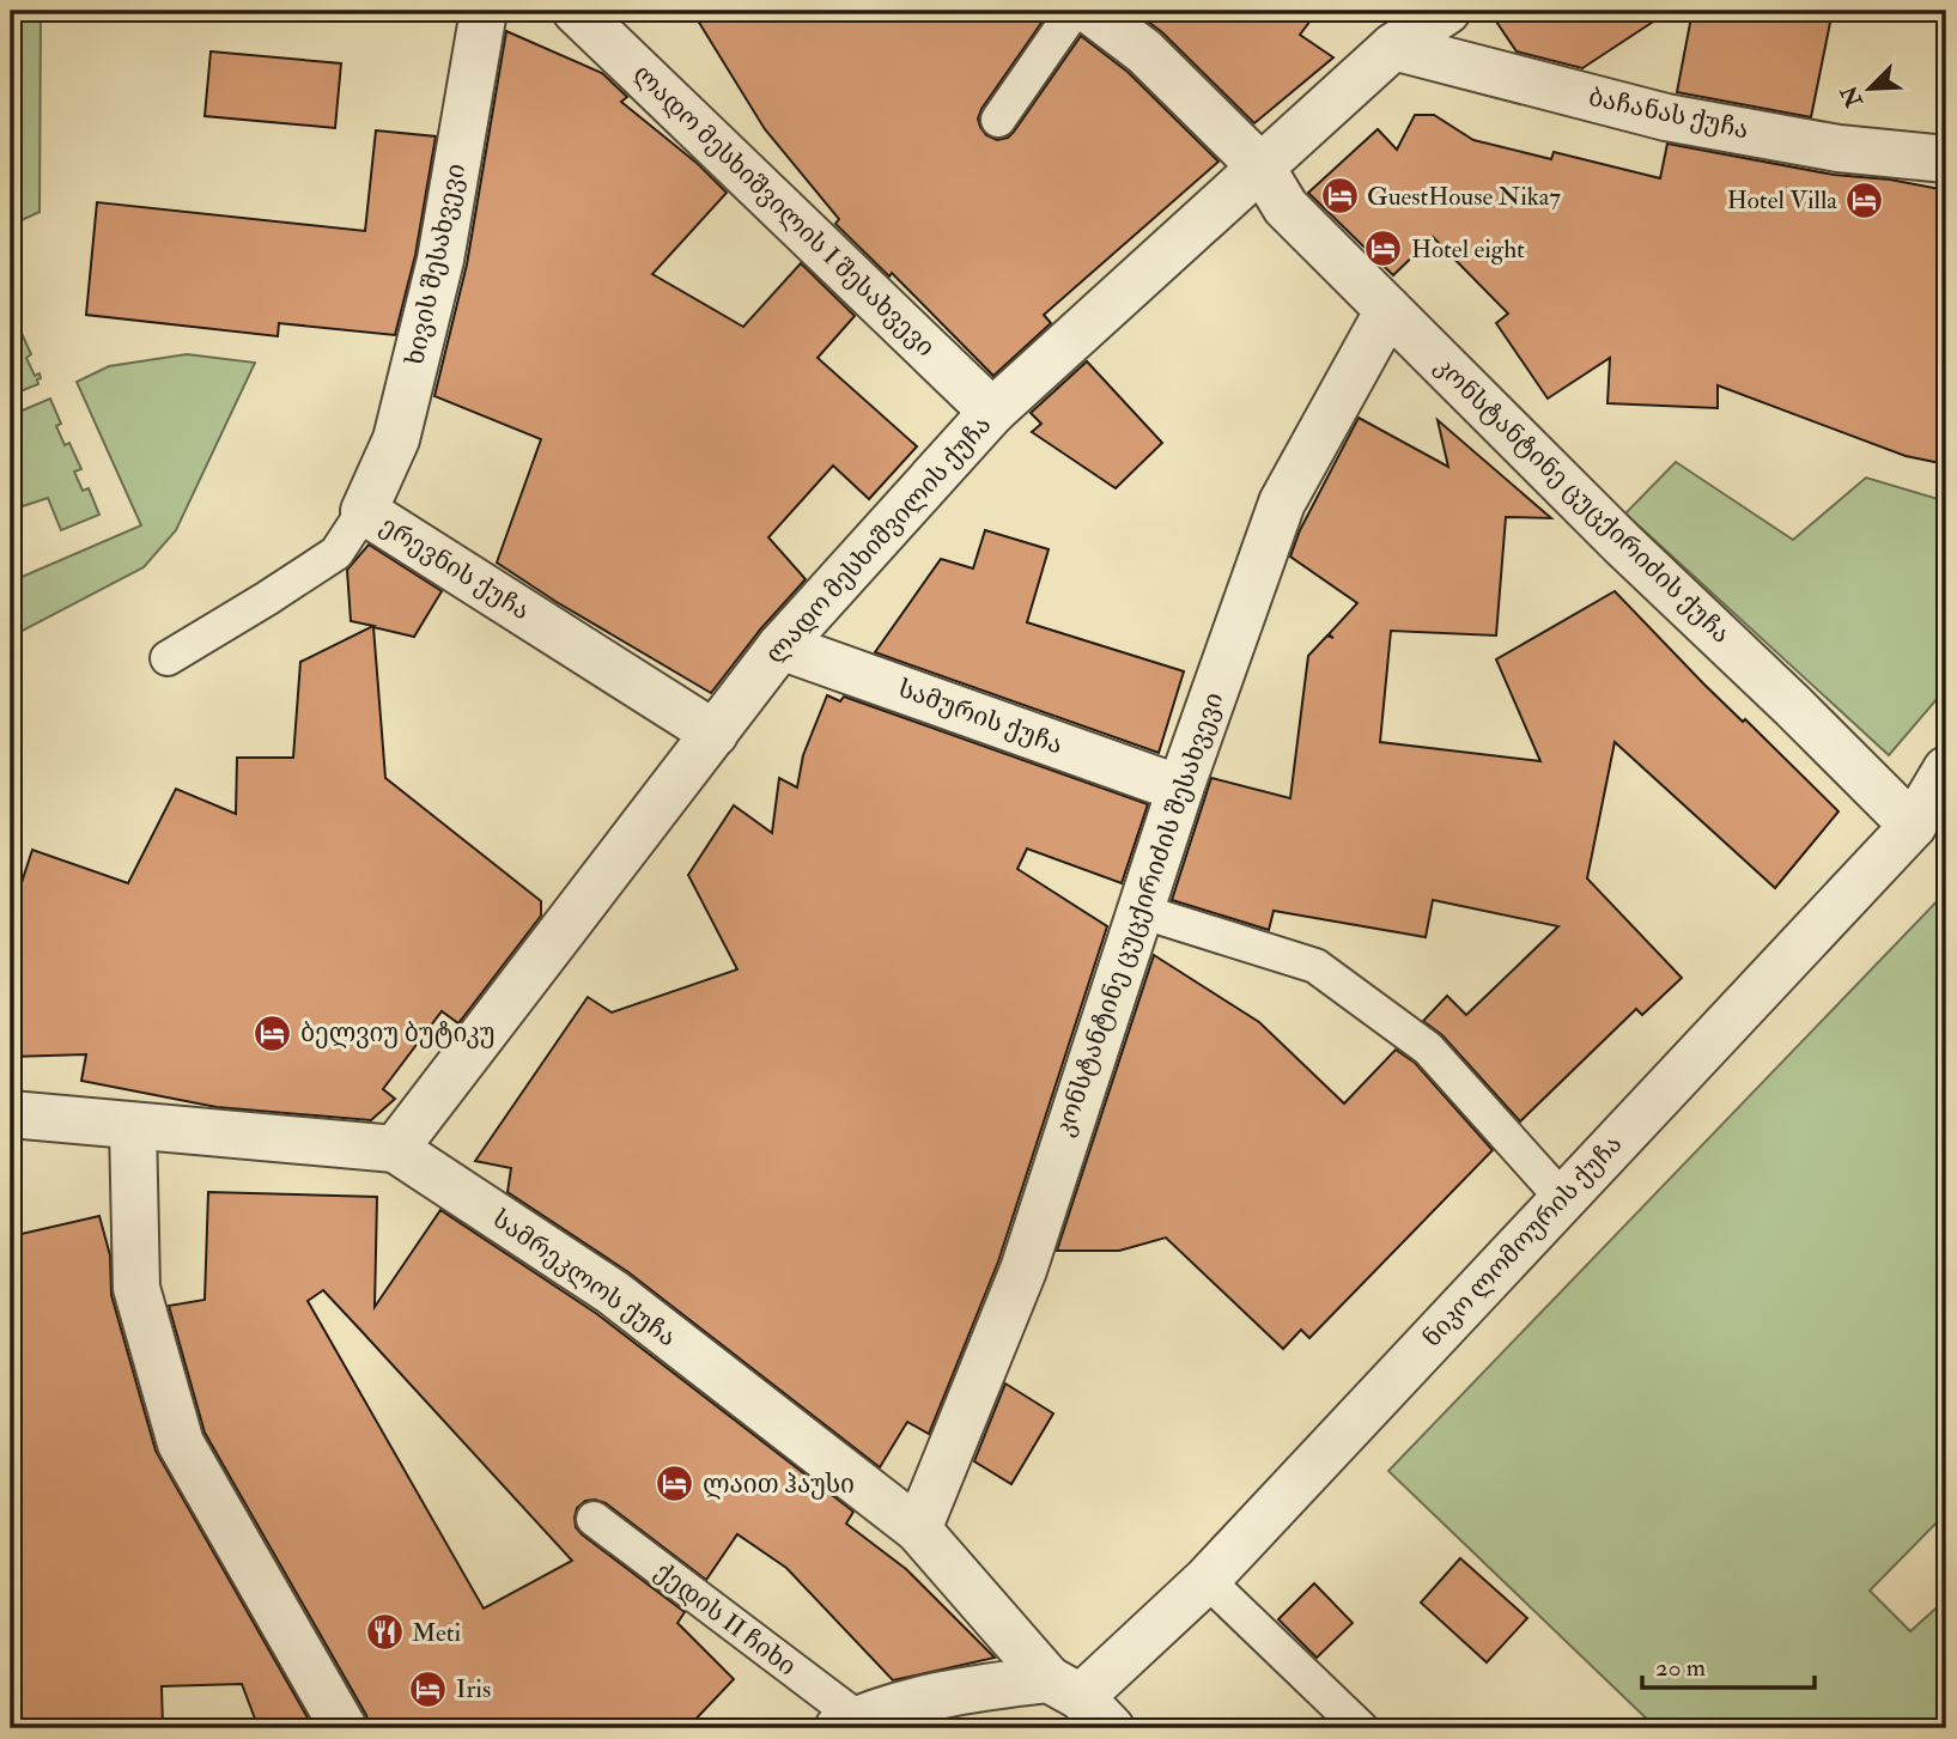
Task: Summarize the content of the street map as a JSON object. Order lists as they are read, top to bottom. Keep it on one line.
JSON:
{"streets":{"street":["ბაჩანას ქუჩა","ლადო მესხიშვილის I შესახვევი","ხივის შესახვევი","კონსტანტინე ცუცქირიძის ქუჩა","ლადო მესხიშვილის ქუჩა","ერევნის ქუჩა","სამურის ქუჩა","კონსტანტინე ცუცქირიძის შესახვევი","ნიკო ლომოურის ქუჩა","სამრეკლოს ქუჩა"],"lane":["ქედის II ჩიხი"]},"crossings":[["ბაჩანას ქუჩა","ლადო მესხიშვილის ქუჩა"],["ლადო მესხიშვილის I შესახვევი","ლადო მესხიშვილის ქუჩა"],["ხივის შესახვევი","ერევნის ქუჩა"],["კონსტანტინე ცუცქირიძის ქუჩა","ლადო მესხიშვილის ქუჩა"],["კონსტანტინე ცუცქირიძის ქუჩა","კონსტანტინე ცუცქირიძის შესახვევი"],["კონსტანტინე ცუცქირიძის ქუჩა","ნიკო ლომოურის ქუჩა"],["ლადო მესხიშვილის ქუჩა","ერევნის ქუჩა"],["ლადო მესხიშვილის ქუჩა","სამურის ქუჩა"],["ლადო მესხიშვილის ქუჩა","სამრეკლოს ქუჩა"],["სამურის ქუჩა","კონსტანტინე ცუცქირიძის შესახვევი"],["კონსტანტინე ცუცქირიძის შესახვევი","სამრეკლოს ქუჩა"],["ნიკო ლომოურის ქუჩა","სამრეკლოს ქუჩა"]],"places":{"hotel":["GuestHouse Nika7","Hotel Villa","Hotel eight","ბელვიუ ბუტიკუ","ლაით ჰაუსი","Iris"],"restaurant":["Meti"]},"scale_bar":"20 m","north":"bottom left"}
